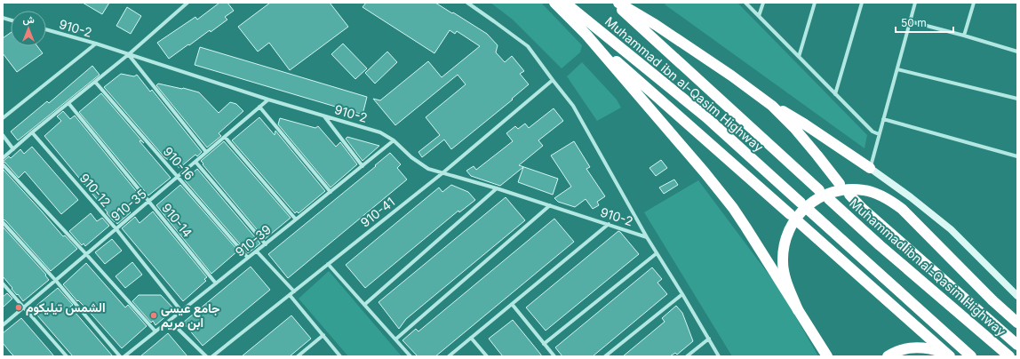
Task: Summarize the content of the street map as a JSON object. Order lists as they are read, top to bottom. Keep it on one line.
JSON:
{"streets":{"highway":["Muhammad ibn al-Qasim Highway"],"street":["910-2","910-16","910-12","910-35","910-41","910-14","910-39"]},"crossings":[["910-2","910-35"],["910-2","910-41"],["910-2","910-39"],["910-16","910-35"],["910-16","910-39"],["910-12","910-35"],["910-12","910-39"],["910-35","910-14"],["910-14","910-39"]],"places":["الشمس تيليكوم","جامع عيسى ابن مريم"],"scale_bar":"50 m","north":"top"}
